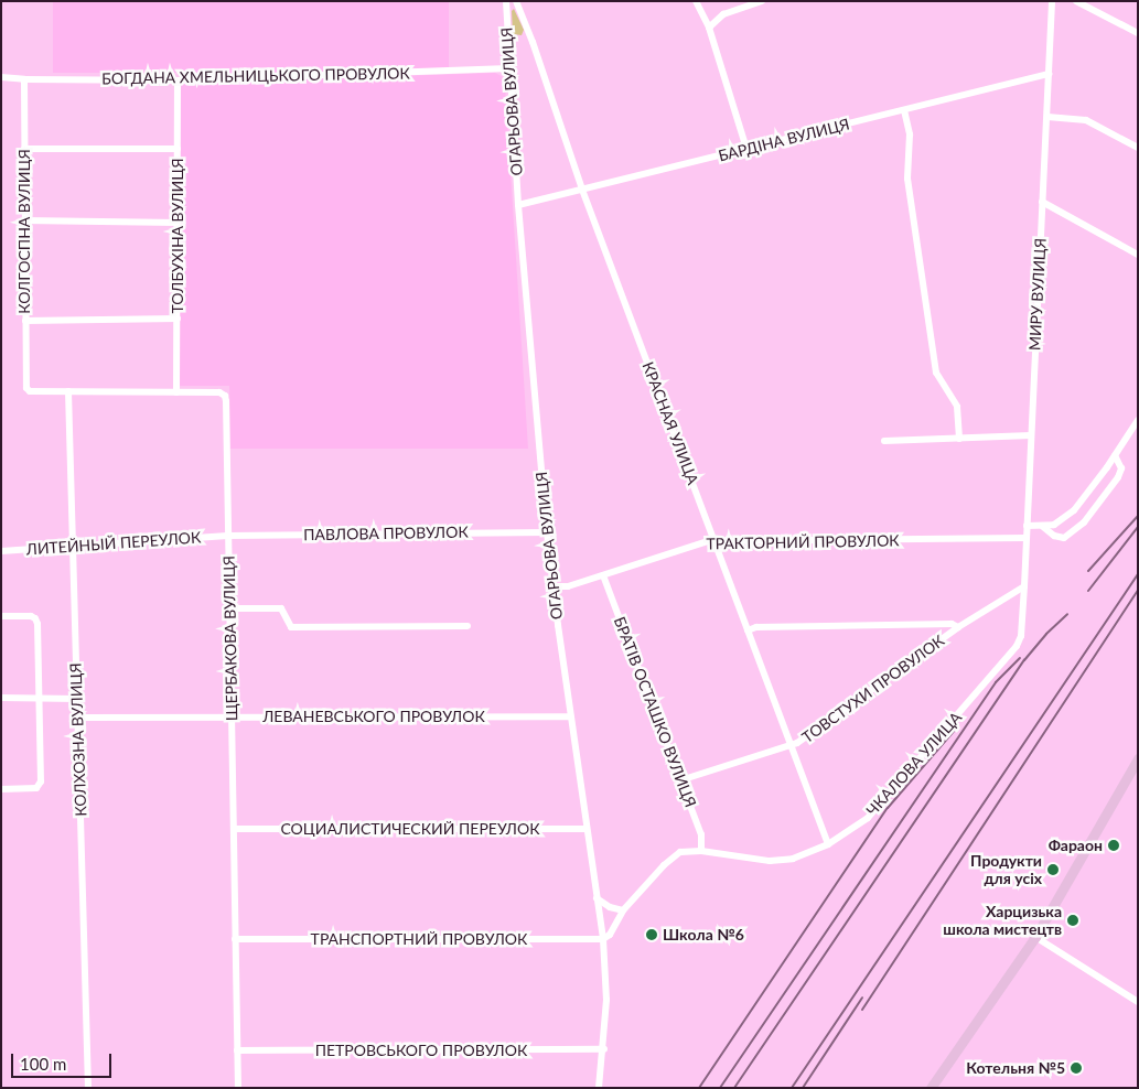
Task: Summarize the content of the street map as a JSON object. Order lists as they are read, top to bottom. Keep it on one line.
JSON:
{"streets":{"street":["БОГДАНА ХМЕЛЬНИЦЬКОГО ПРОВУЛОК","ОГАРЬОВА ВУЛИЦЯ","БАРДІНА ВУЛИЦЯ","КОЛГОСПНА ВУЛИЦЯ","ТОЛБУХІНА ВУЛИЦЯ","МИРУ ВУЛИЦЯ","КРАСНАЯ УЛИЦА","ПАВЛОВА ПРОВУЛОК","ТРАКТОРНИЙ ПРОВУЛОК","ЛИТЕЙНЫЙ ПЕРЕУЛОК","ЩЕРБАКОВА ВУЛИЦЯ","ТОВСТУХИ ПРОВУЛОК","БРАТІВ ОСТАШКО ВУЛИЦЯ","ЛЕВАНЕВСЬКОГО ПРОВУЛОК","КОЛХОЗНА ВУЛИЦЯ","ЧКАЛОВА УЛИЦА","СОЦИАЛИСТИЧЕСКИЙ ПЕРЕУЛОК","ТРАНСПОРТНИЙ ПРОВУЛОК","ПЕТРОВСЬКОГО ПРОВУЛОК"]},"crossings":[["БОГДАНА ХМЕЛЬНИЦЬКОГО ПРОВУЛОК","ОГАРЬОВА ВУЛИЦЯ"],["БОГДАНА ХМЕЛЬНИЦЬКОГО ПРОВУЛОК","КОЛГОСПНА ВУЛИЦЯ"],["БОГДАНА ХМЕЛЬНИЦЬКОГО ПРОВУЛОК","ТОЛБУХІНА ВУЛИЦЯ"],["ОГАРЬОВА ВУЛИЦЯ","БАРДІНА ВУЛИЦЯ"],["ОГАРЬОВА ВУЛИЦЯ","ПАВЛОВА ПРОВУЛОК"],["ОГАРЬОВА ВУЛИЦЯ","ТРАКТОРНИЙ ПРОВУЛОК"],["ОГАРЬОВА ВУЛИЦЯ","ЛЕВАНЕВСЬКОГО ПРОВУЛОК"],["ОГАРЬОВА ВУЛИЦЯ","ЧКАЛОВА УЛИЦА"],["ОГАРЬОВА ВУЛИЦЯ","СОЦИАЛИСТИЧЕСКИЙ ПЕРЕУЛОК"],["ОГАРЬОВА ВУЛИЦЯ","ТРАНСПОРТНИЙ ПРОВУЛОК"],["ОГАРЬОВА ВУЛИЦЯ","ПЕТРОВСЬКОГО ПРОВУЛОК"],["БАРДІНА ВУЛИЦЯ","МИРУ ВУЛИЦЯ"],["БАРДІНА ВУЛИЦЯ","КРАСНАЯ УЛИЦА"],["КОЛГОСПНА ВУЛИЦЯ","ЩЕРБАКОВА ВУЛИЦЯ"],["ТОЛБУХІНА ВУЛИЦЯ","ЩЕРБАКОВА ВУЛИЦЯ"],["МИРУ ВУЛИЦЯ","ТРАКТОРНИЙ ПРОВУЛОК"],["МИРУ ВУЛИЦЯ","ТОВСТУХИ ПРОВУЛОК"],["МИРУ ВУЛИЦЯ","ЧКАЛОВА УЛИЦА"],["КРАСНАЯ УЛИЦА","ТРАКТОРНИЙ ПРОВУЛОК"],["КРАСНАЯ УЛИЦА","ТОВСТУХИ ПРОВУЛОК"],["КРАСНАЯ УЛИЦА","ЧКАЛОВА УЛИЦА"],["ПАВЛОВА ПРОВУЛОК","ЛИТЕЙНЫЙ ПЕРЕУЛОК"],["ПАВЛОВА ПРОВУЛОК","ЩЕРБАКОВА ВУЛИЦЯ"],["ТРАКТОРНИЙ ПРОВУЛОК","БРАТІВ ОСТАШКО ВУЛИЦЯ"],["ЛИТЕЙНЫЙ ПЕРЕУЛОК","ЩЕРБАКОВА ВУЛИЦЯ"],["ЛИТЕЙНЫЙ ПЕРЕУЛОК","КОЛХОЗНА ВУЛИЦЯ"],["ЩЕРБАКОВА ВУЛИЦЯ","ЛЕВАНЕВСЬКОГО ПРОВУЛОК"],["ЩЕРБАКОВА ВУЛИЦЯ","КОЛХОЗНА ВУЛИЦЯ"],["ЩЕРБАКОВА ВУЛИЦЯ","СОЦИАЛИСТИЧЕСКИЙ ПЕРЕУЛОК"],["ЩЕРБАКОВА ВУЛИЦЯ","ТРАНСПОРТНИЙ ПРОВУЛОК"],["ЩЕРБАКОВА ВУЛИЦЯ","ПЕТРОВСЬКОГО ПРОВУЛОК"],["ТОВСТУХИ ПРОВУЛОК","БРАТІВ ОСТАШКО ВУЛИЦЯ"],["ТОВСТУХИ ПРОВУЛОК","ЧКАЛОВА УЛИЦА"],["БРАТІВ ОСТАШКО ВУЛИЦЯ","ЧКАЛОВА УЛИЦА"],["ЛЕВАНЕВСЬКОГО ПРОВУЛОК","КОЛХОЗНА ВУЛИЦЯ"],["ЧКАЛОВА УЛИЦА","ТРАНСПОРТНИЙ ПРОВУЛОК"]],"places":["Фараон","Продукти для усіх","Харцизька школа мистецтв","Школа №6","Котельня №5"],"scale_bar":"100 m"}
